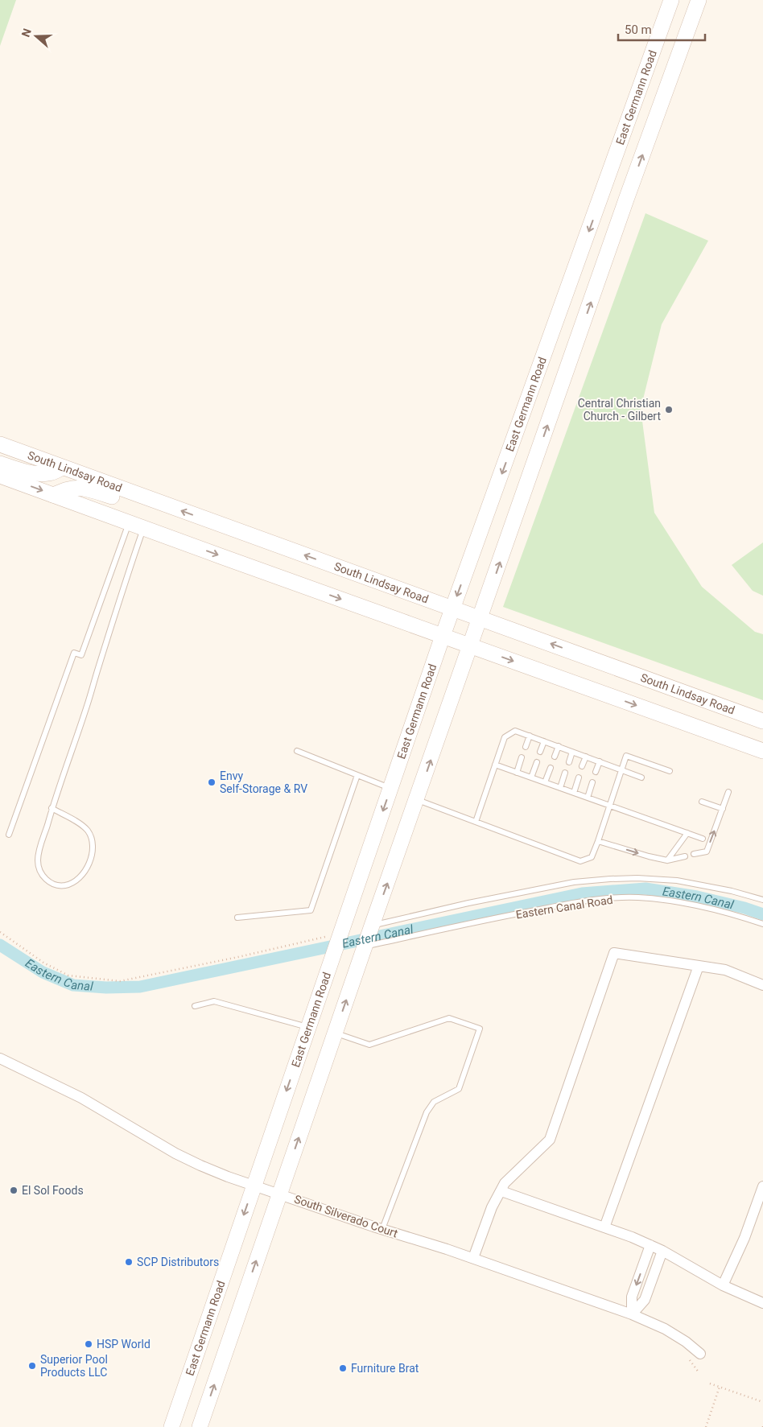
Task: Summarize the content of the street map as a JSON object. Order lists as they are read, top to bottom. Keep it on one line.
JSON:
{"streets":{"main road":["East Germann Road","South Lindsay Road"],"street":["South Silverado Court"],"lane":["Eastern Canal Road"]},"crossings":[["East Germann Road","South Lindsay Road"],["East Germann Road","South Silverado Court"]],"water":["Eastern Canal"],"places":["Central Christian Church - Gilbert","Envy Self-Storage & RV","El Sol Foods","SCP Distributors","HSP World","Superior Pool Products LLC","Furniture Brat"],"scale_bar":"50 m","north":"left"}
